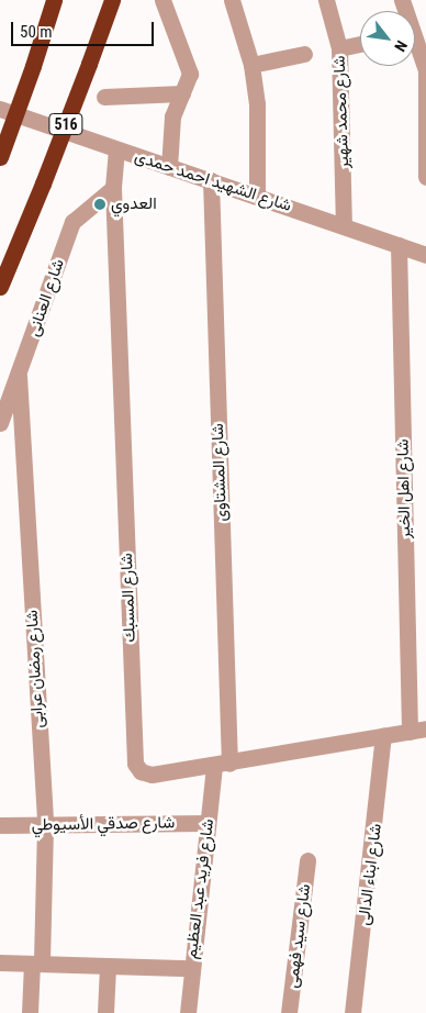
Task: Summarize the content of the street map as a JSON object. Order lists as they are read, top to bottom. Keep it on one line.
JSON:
{"streets":{"highway":["516"],"street":["شارع محمد شهير","شارع الشهيد احمد حمدى","شارع العنانى","شارع المشتاوى","شارع اهل الخير","شارع المسبك","شارع رمضان عرابى","شارع صدقي الأسيوطي","شارع ابناء الدالى","شارع فريد عبد العظيم","شارع سيد فهمى"]},"crossings":[["شارع محمد شهير","شارع الشهيد احمد حمدى"],["شارع الشهيد احمد حمدى","شارع المشتاوى"],["شارع الشهيد احمد حمدى","شارع اهل الخير"],["شارع الشهيد احمد حمدى","شارع المسبك"],["شارع العنانى","شارع المسبك"],["شارع العنانى","شارع رمضان عرابى"],["شارع المشتاوى","شارع المسبك"],["شارع المشتاوى","شارع فريد عبد العظيم"],["شارع اهل الخير","شارع المسبك"],["شارع المسبك","شارع ابناء الدالى"],["شارع المسبك","شارع فريد عبد العظيم"],["شارع رمضان عرابى","شارع صدقي الأسيوطي"],["شارع صدقي الأسيوطي","شارع فريد عبد العظيم"]],"places":["العدوي"],"scale_bar":"50 m","north":"bottom right"}
